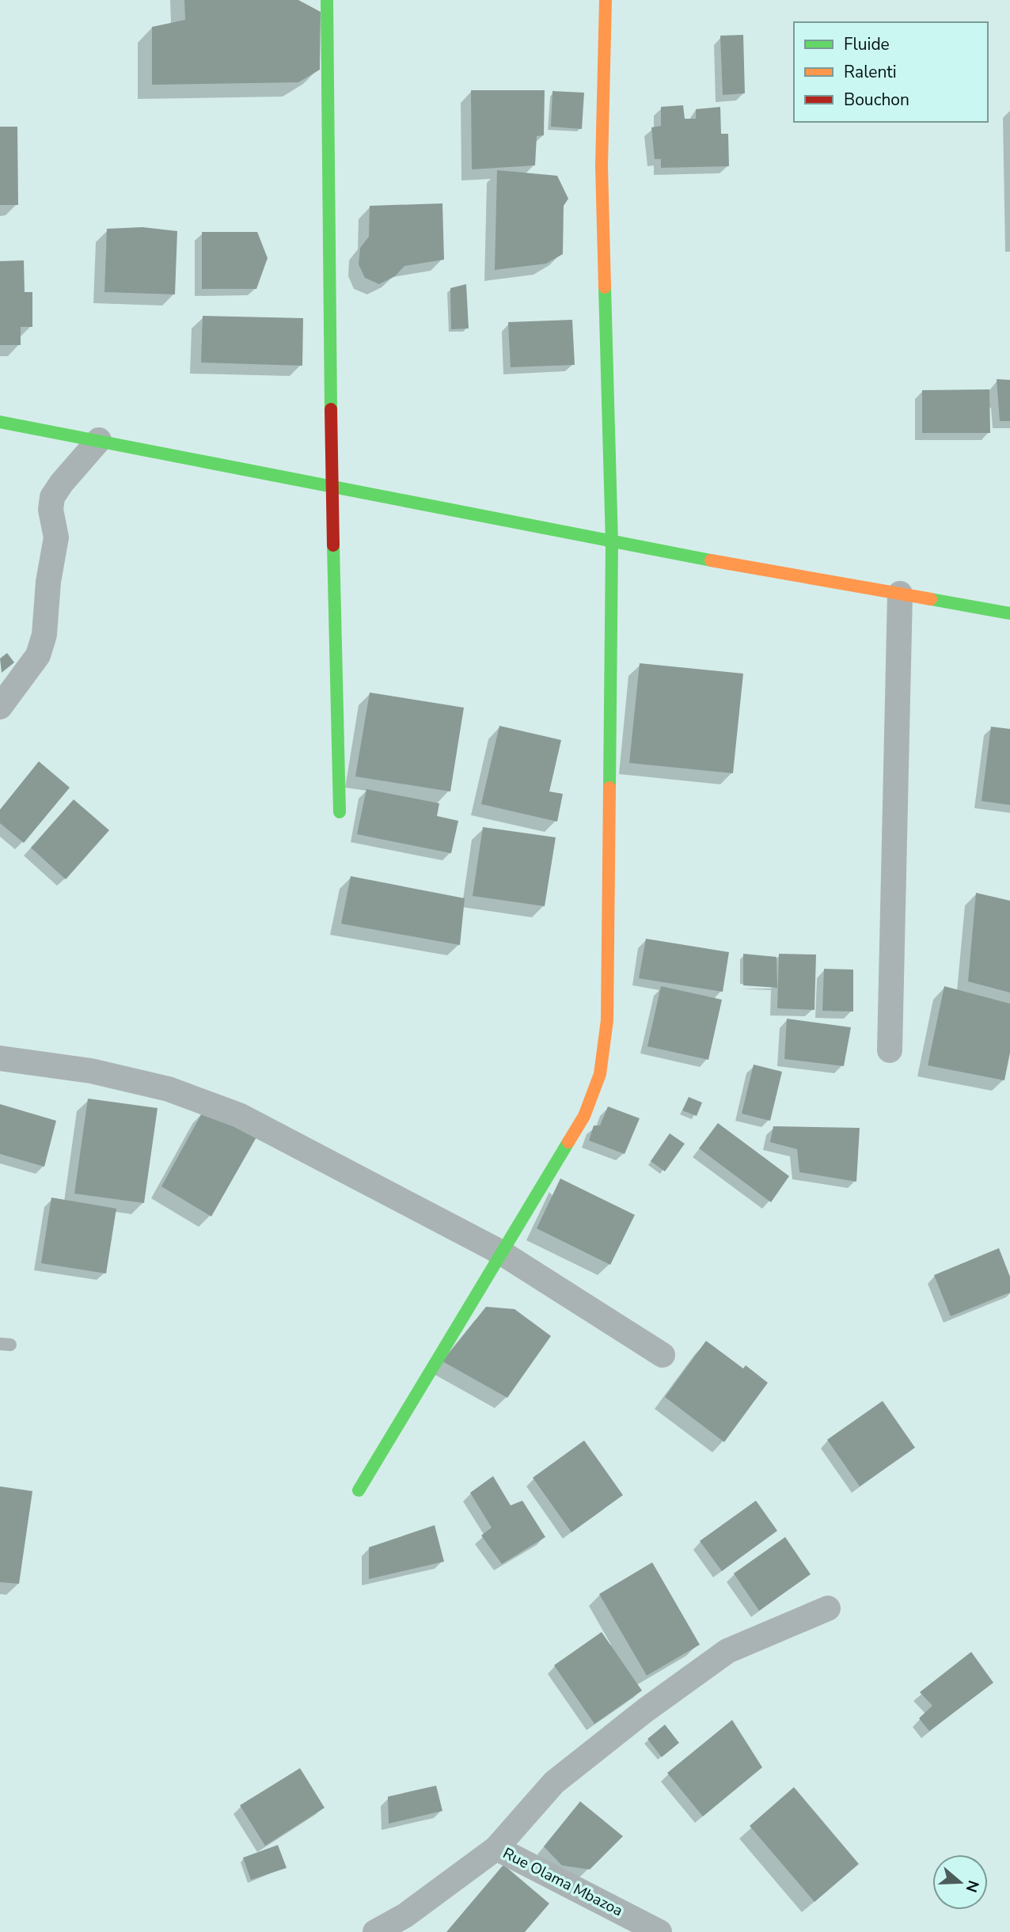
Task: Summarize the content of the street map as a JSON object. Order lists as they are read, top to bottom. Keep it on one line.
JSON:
{"streets":{"street":["Rue Olama Mbazoa"]},"legend":["Fluide","Ralenti","Bouchon"],"north":"right"}
